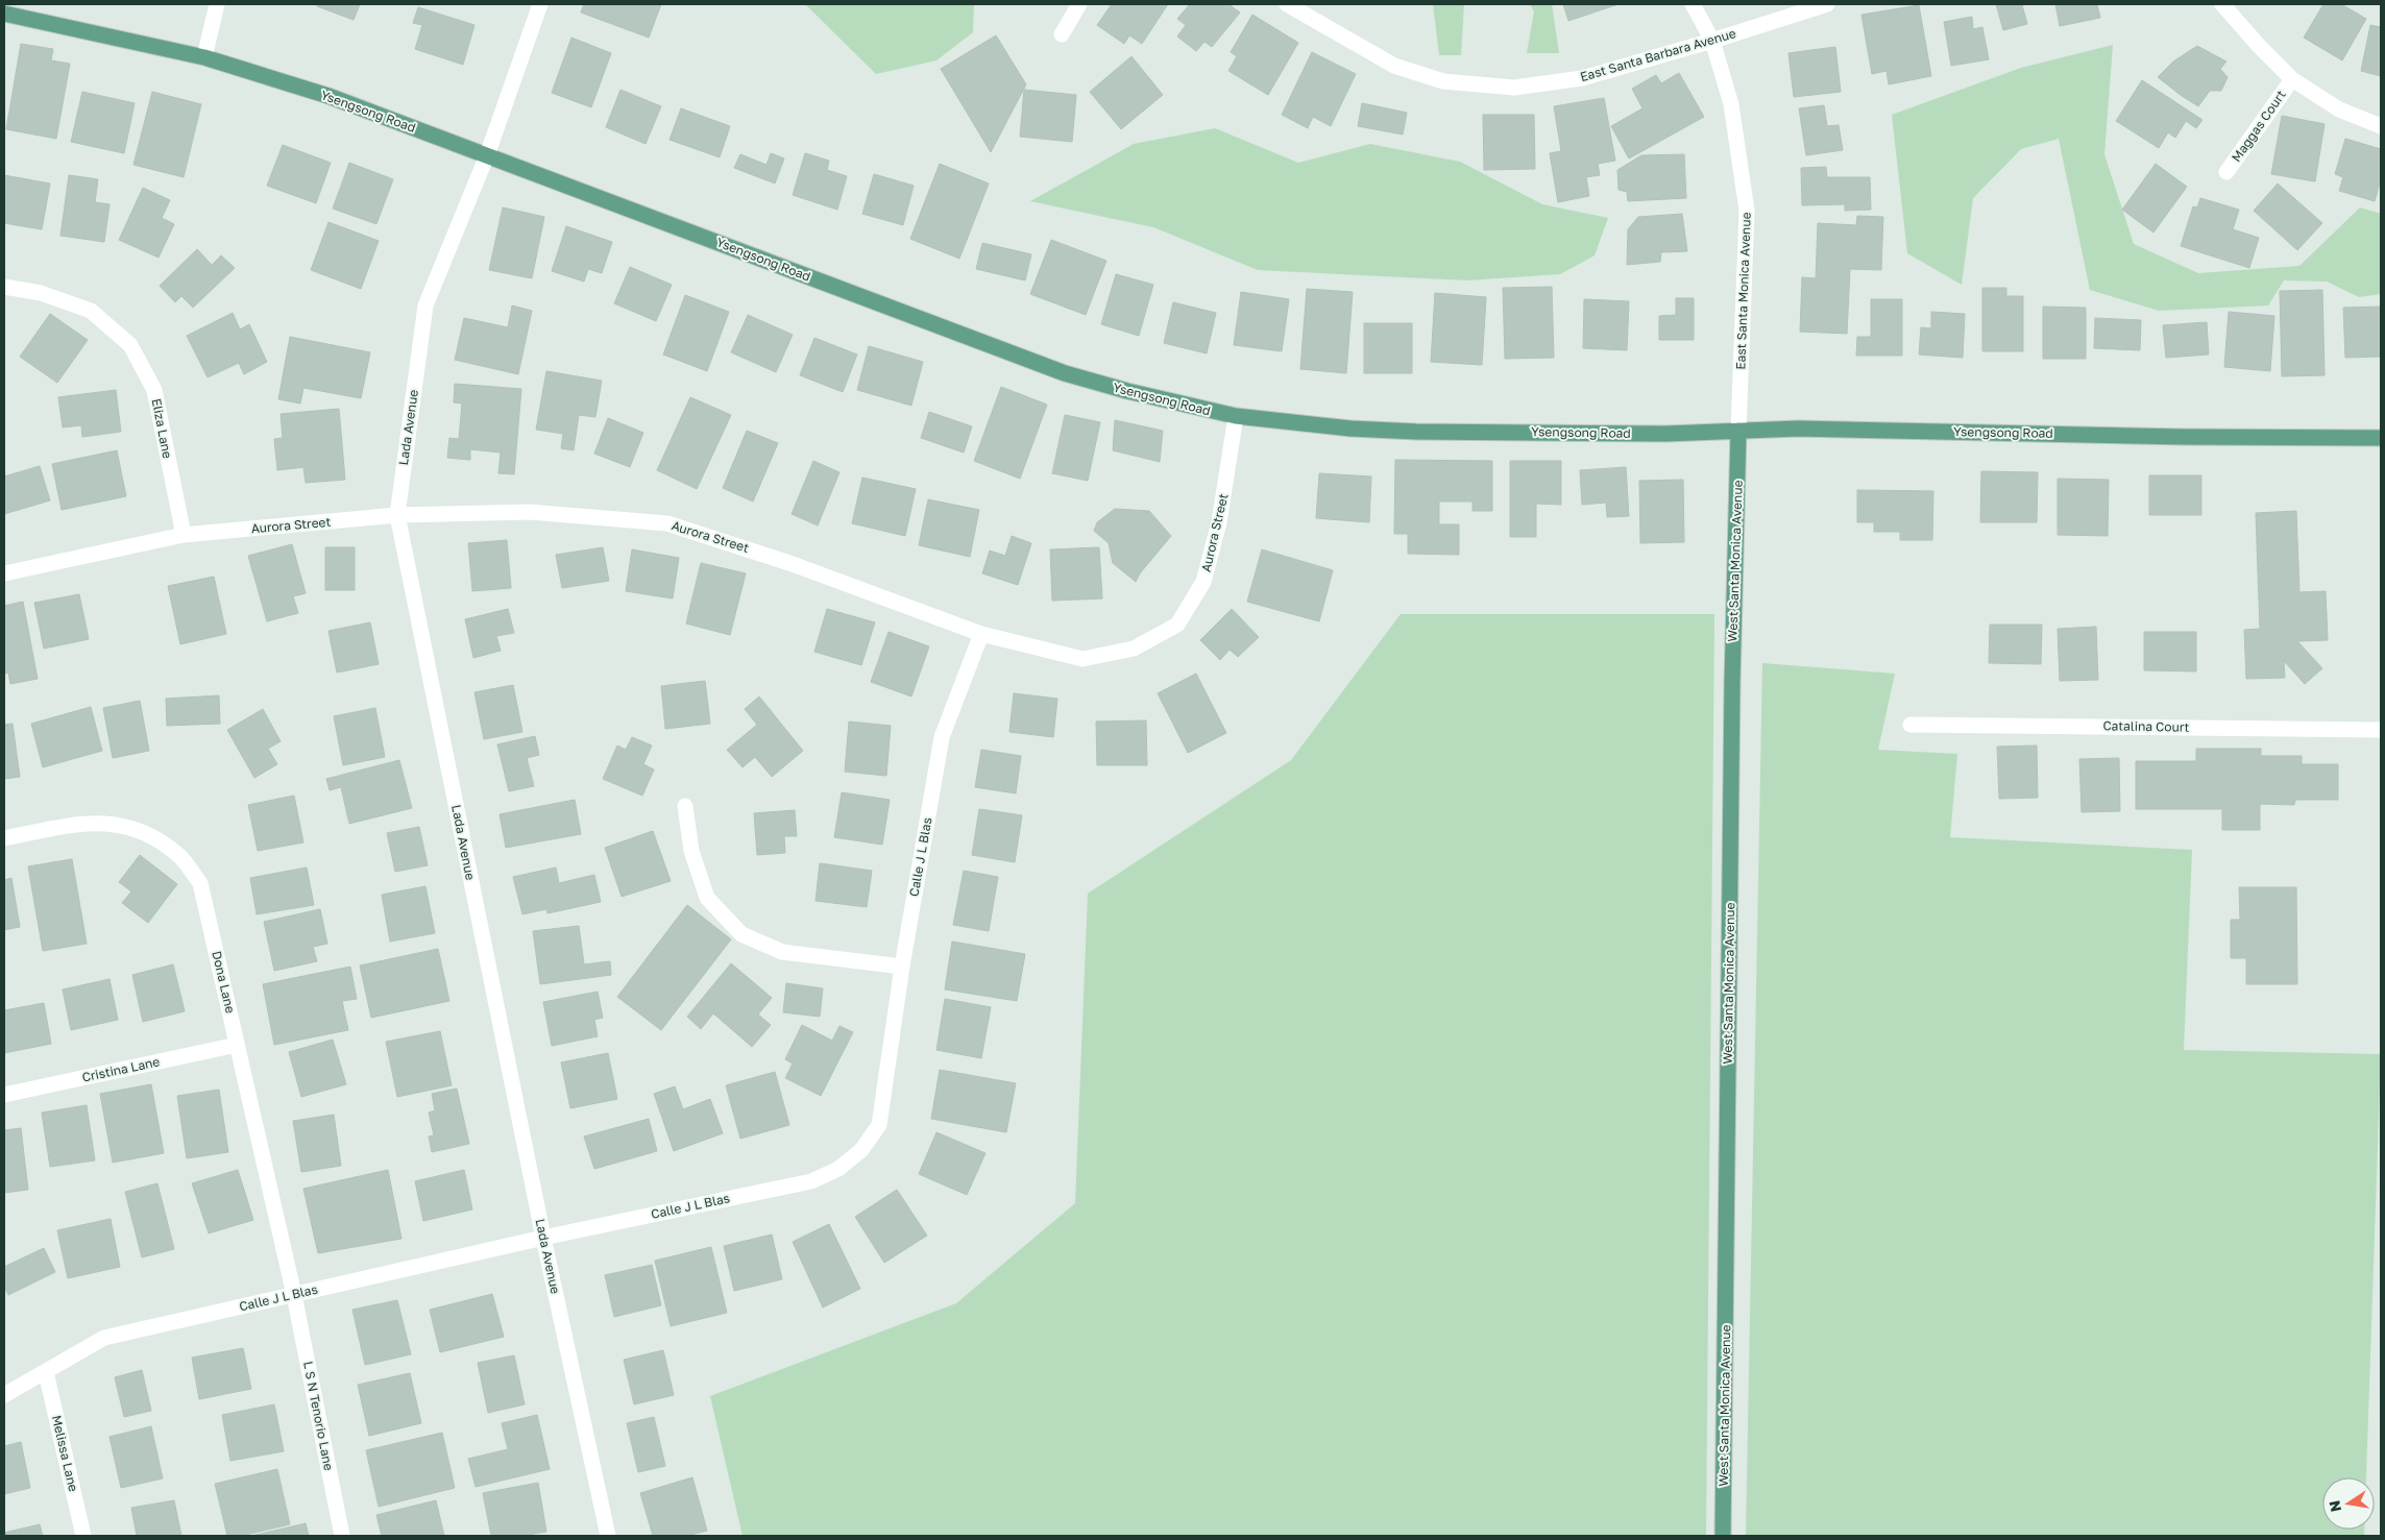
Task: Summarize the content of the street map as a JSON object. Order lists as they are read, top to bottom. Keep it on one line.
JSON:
{"streets":{"main road":["Ysengsong Road","West Santa Monica Avenue"],"street":["East Santa Barbara Avenue","Maggas Court","East Santa Monica Avenue","Lada Avenue","Eliza Lane","Aurora Street","Catalina Court","Calle J L Blas","Dona Lane","Cristina Lane","L S N Tenorio Lane","Melissa Lane"]},"crossings":[["East Santa Barbara Avenue","East Santa Monica Avenue"],["Ysengsong Road","East Santa Monica Avenue"],["Ysengsong Road","Lada Avenue"],["Ysengsong Road","Aurora Street"],["Ysengsong Road","West Santa Monica Avenue"],["East Santa Monica Avenue","West Santa Monica Avenue"],["Lada Avenue","Aurora Street"],["Lada Avenue","Calle J L Blas"],["Eliza Lane","Aurora Street"],["Aurora Street","Calle J L Blas"],["Calle J L Blas","Dona Lane"],["Calle J L Blas","L S N Tenorio Lane"],["Calle J L Blas","Melissa Lane"],["Dona Lane","Cristina Lane"],["Dona Lane","L S N Tenorio Lane"]],"north":"left"}
